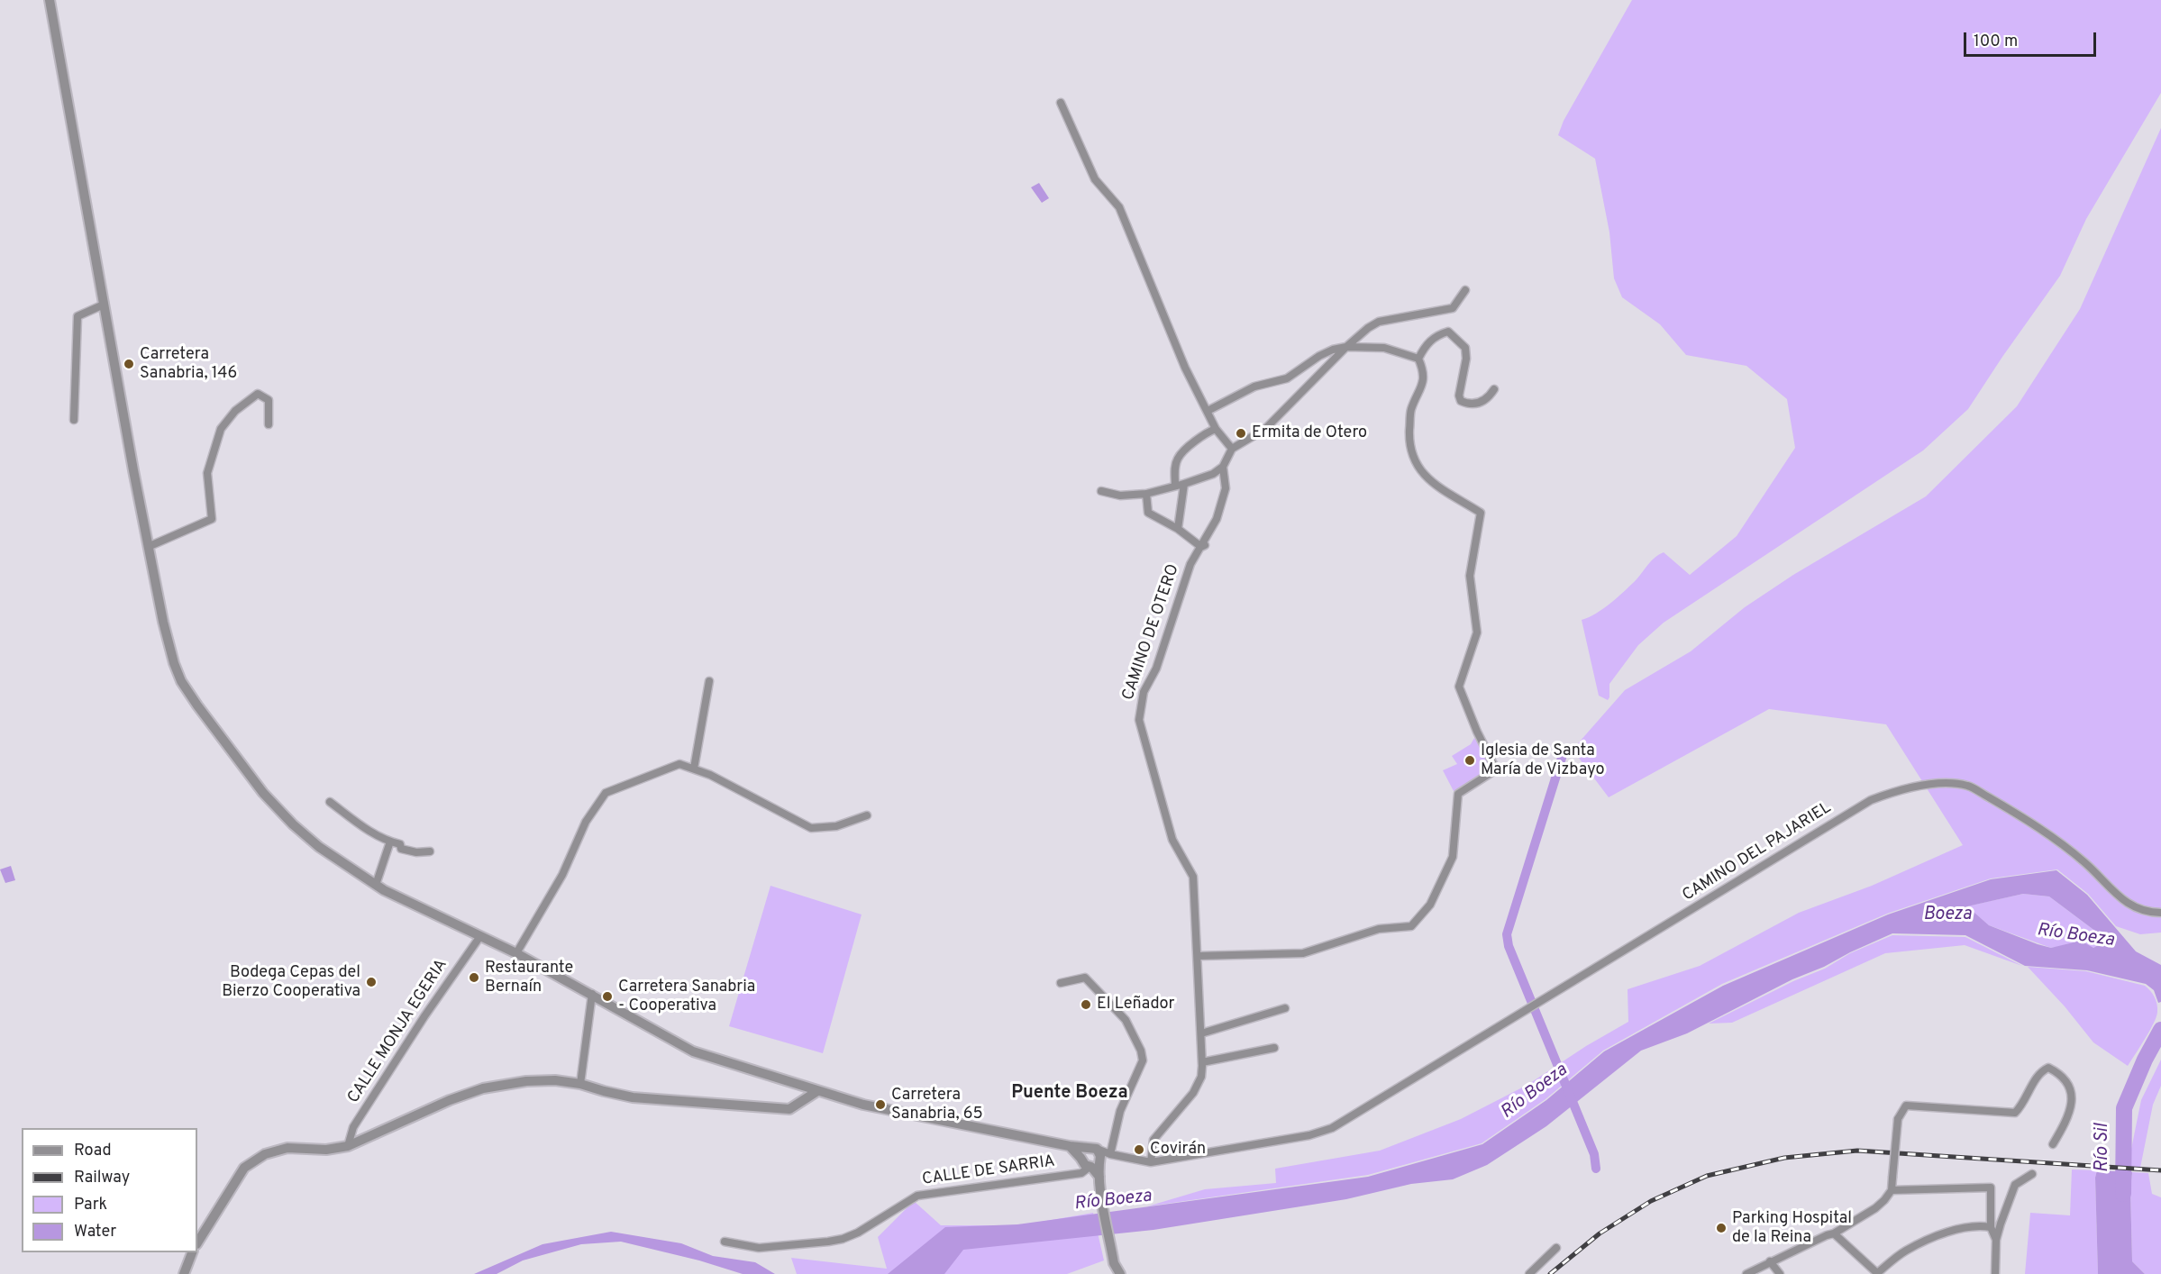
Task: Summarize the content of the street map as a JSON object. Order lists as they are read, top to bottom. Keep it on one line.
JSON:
{"streets":{"street":["CAMINO DE OTERO","CAMINO DEL PAJARIEL","CALLE MONJA EGERIA","CALLE DE SARRIA"]},"crossings":[["CAMINO DE OTERO","CAMINO DEL PAJARIEL"]],"districts":["Puente Boeza"],"water":["Boeza","Río Boeza","Río Sil"],"places":["Carretera Sanabria, 146","Ermita de Otero","Iglesia de Santa María de Vizbayo","Restaurante Bernaín","Bodega Cepas del Bierzo Cooperativa","Carretera Sanabria - Cooperativa","El Leñador","Carretera Sanabria, 65","Covirán","Parking Hospital de la Reina"],"legend":["Road","Railway","Park","Water"],"scale_bar":"100 m"}
